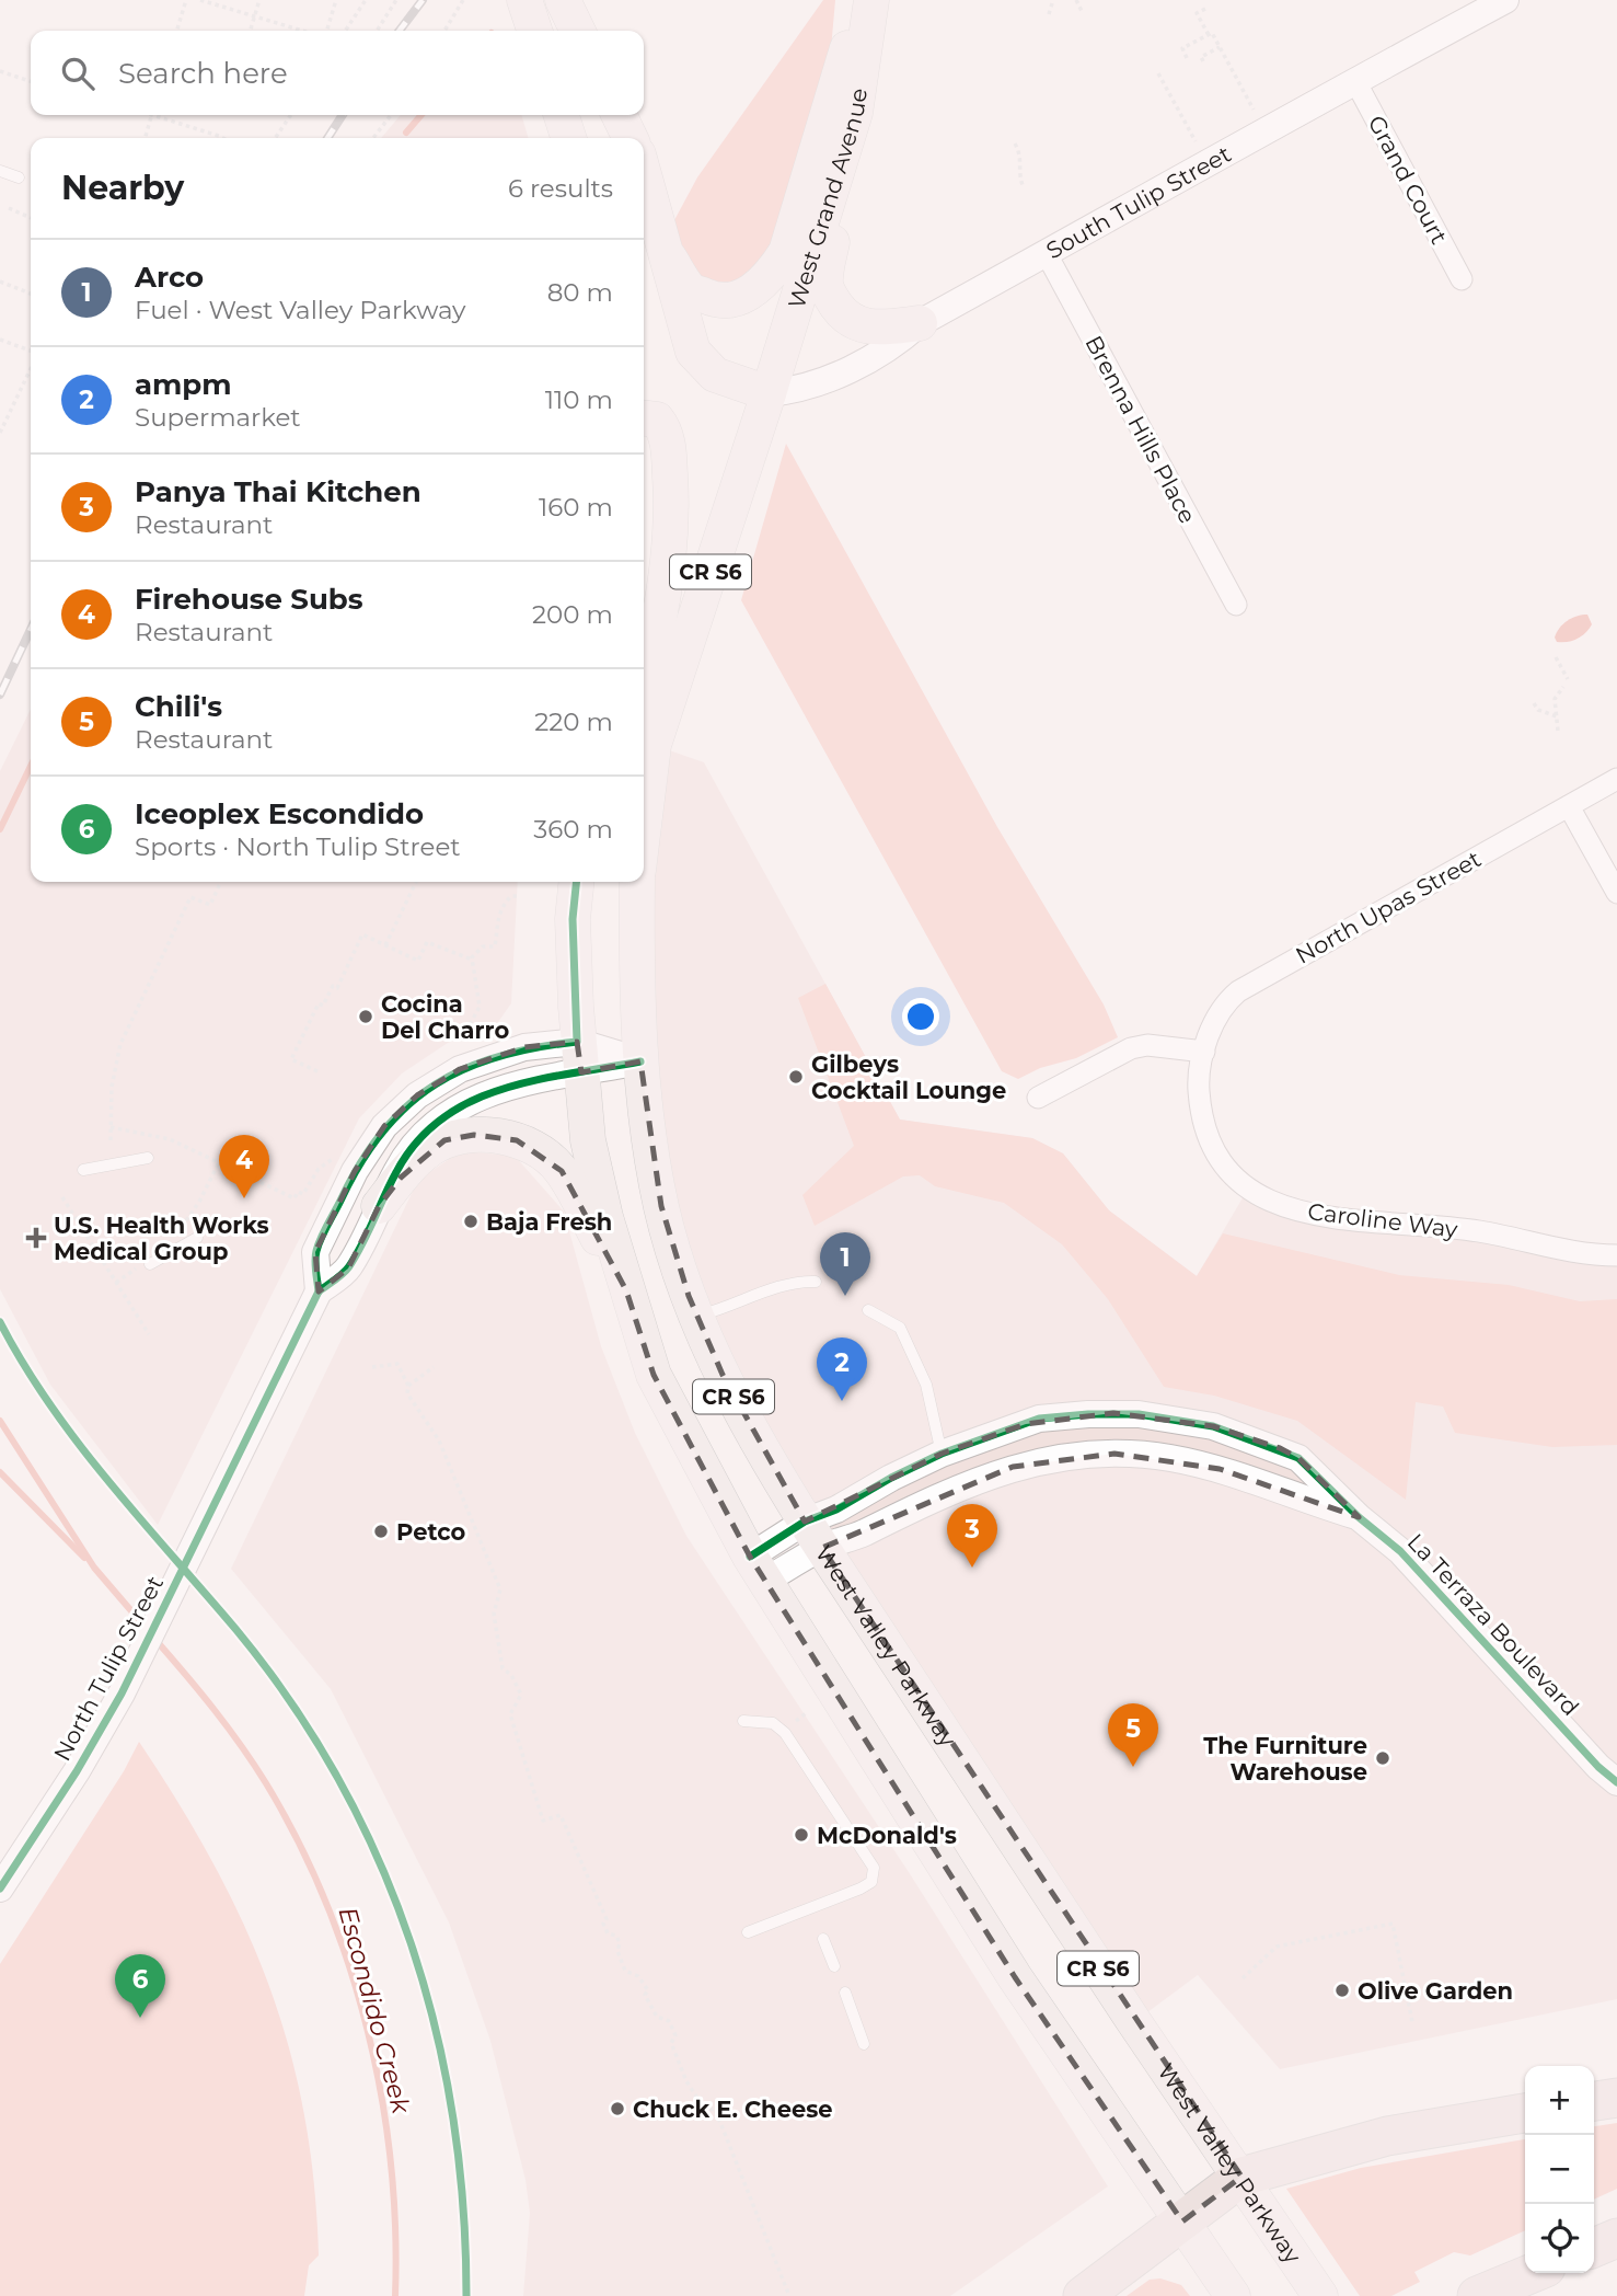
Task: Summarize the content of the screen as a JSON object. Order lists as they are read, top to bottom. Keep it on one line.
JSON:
{"streets":{"main road":["West Grand Avenue","CR S6","West Valley Parkway"],"street":["Grand Court","South Tulip Street","Brenna Hills Place","North Upas Street","Caroline Way","La Terraza Boulevard","North Tulip Street"]},"crossings":[["Grand Court","South Tulip Street"],["West Grand Avenue","South Tulip Street"],["West Grand Avenue","West Valley Parkway"],["South Tulip Street","Brenna Hills Place"],["South Tulip Street","West Valley Parkway"],["CR S6","La Terraza Boulevard"],["CR S6","North Tulip Street"],["North Upas Street","Caroline Way"],["La Terraza Boulevard","West Valley Parkway"],["West Valley Parkway","North Tulip Street"]],"water":["Escondido Creek"],"places":{"other":["Cocina Del Charro","Gilbeys Cocktail Lounge","Baja Fresh","Petco","The Furniture Warehouse","McDonald's","Olive Garden","Chuck E. Cheese"],"health":["U.S. Health Works Medical Group"]},"page":{"search":"Search here","heading":["Nearby","6 results"],"list":[{"mark":"1","name":"Arco","note":"Fuel · West Valley Parkway","value":"80 m"},{"mark":"2","name":"ampm","note":"Supermarket","value":"110 m"},{"mark":"3","name":"Panya Thai Kitchen","note":"Restaurant","value":"160 m"},{"mark":"4","name":"Firehouse Subs","note":"Restaurant","value":"200 m"},{"mark":"5","name":"Chili's","note":"Restaurant","value":"220 m"},{"mark":"6","name":"Iceoplex Escondido","note":"Sports · North Tulip Street","value":"360 m"}],"pins":["4","1","2","3","5","6"],"map_buttons":["+","−"]}}
